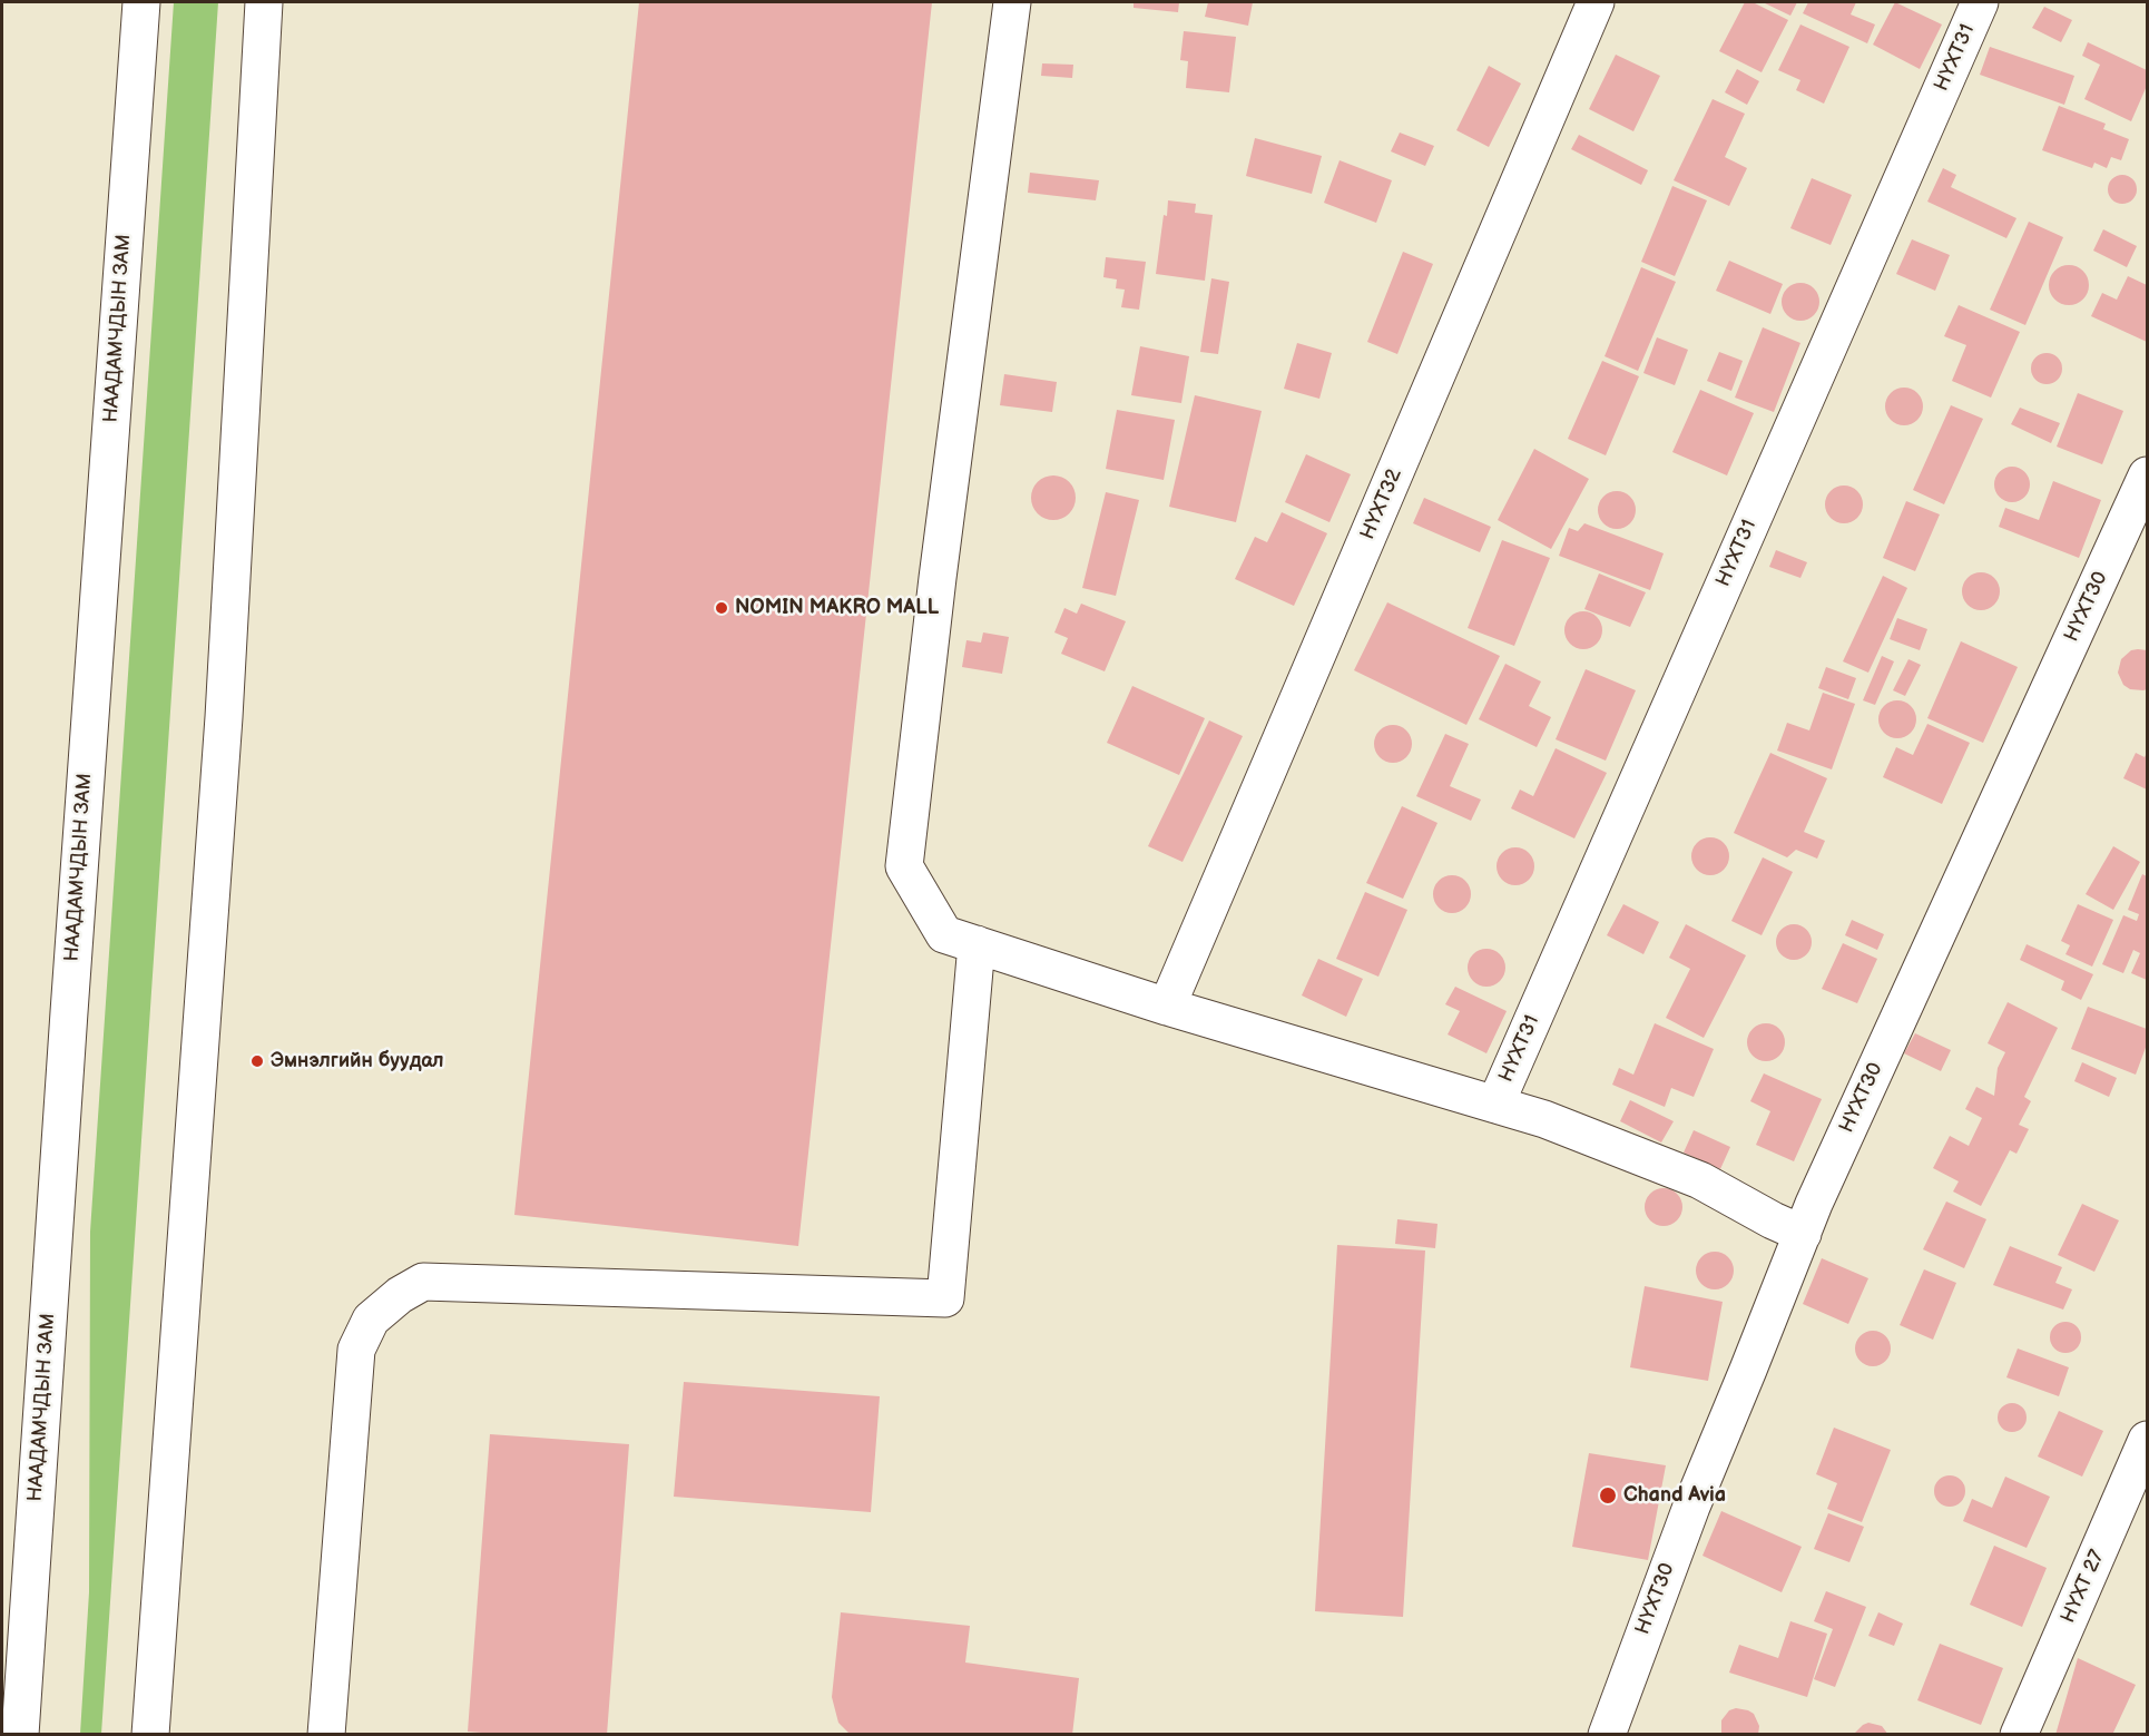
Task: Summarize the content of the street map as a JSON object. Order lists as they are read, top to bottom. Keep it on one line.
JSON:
{"streets":{"main road":["НҮХТ31","НААДАМЧДЫН ЗАМ","НҮХТ32","НҮХТ30","НҮХТ 27"]},"places":["NOMIN MAKRO MALL","Эмнэлгийн буудал","Chand Avia"]}
